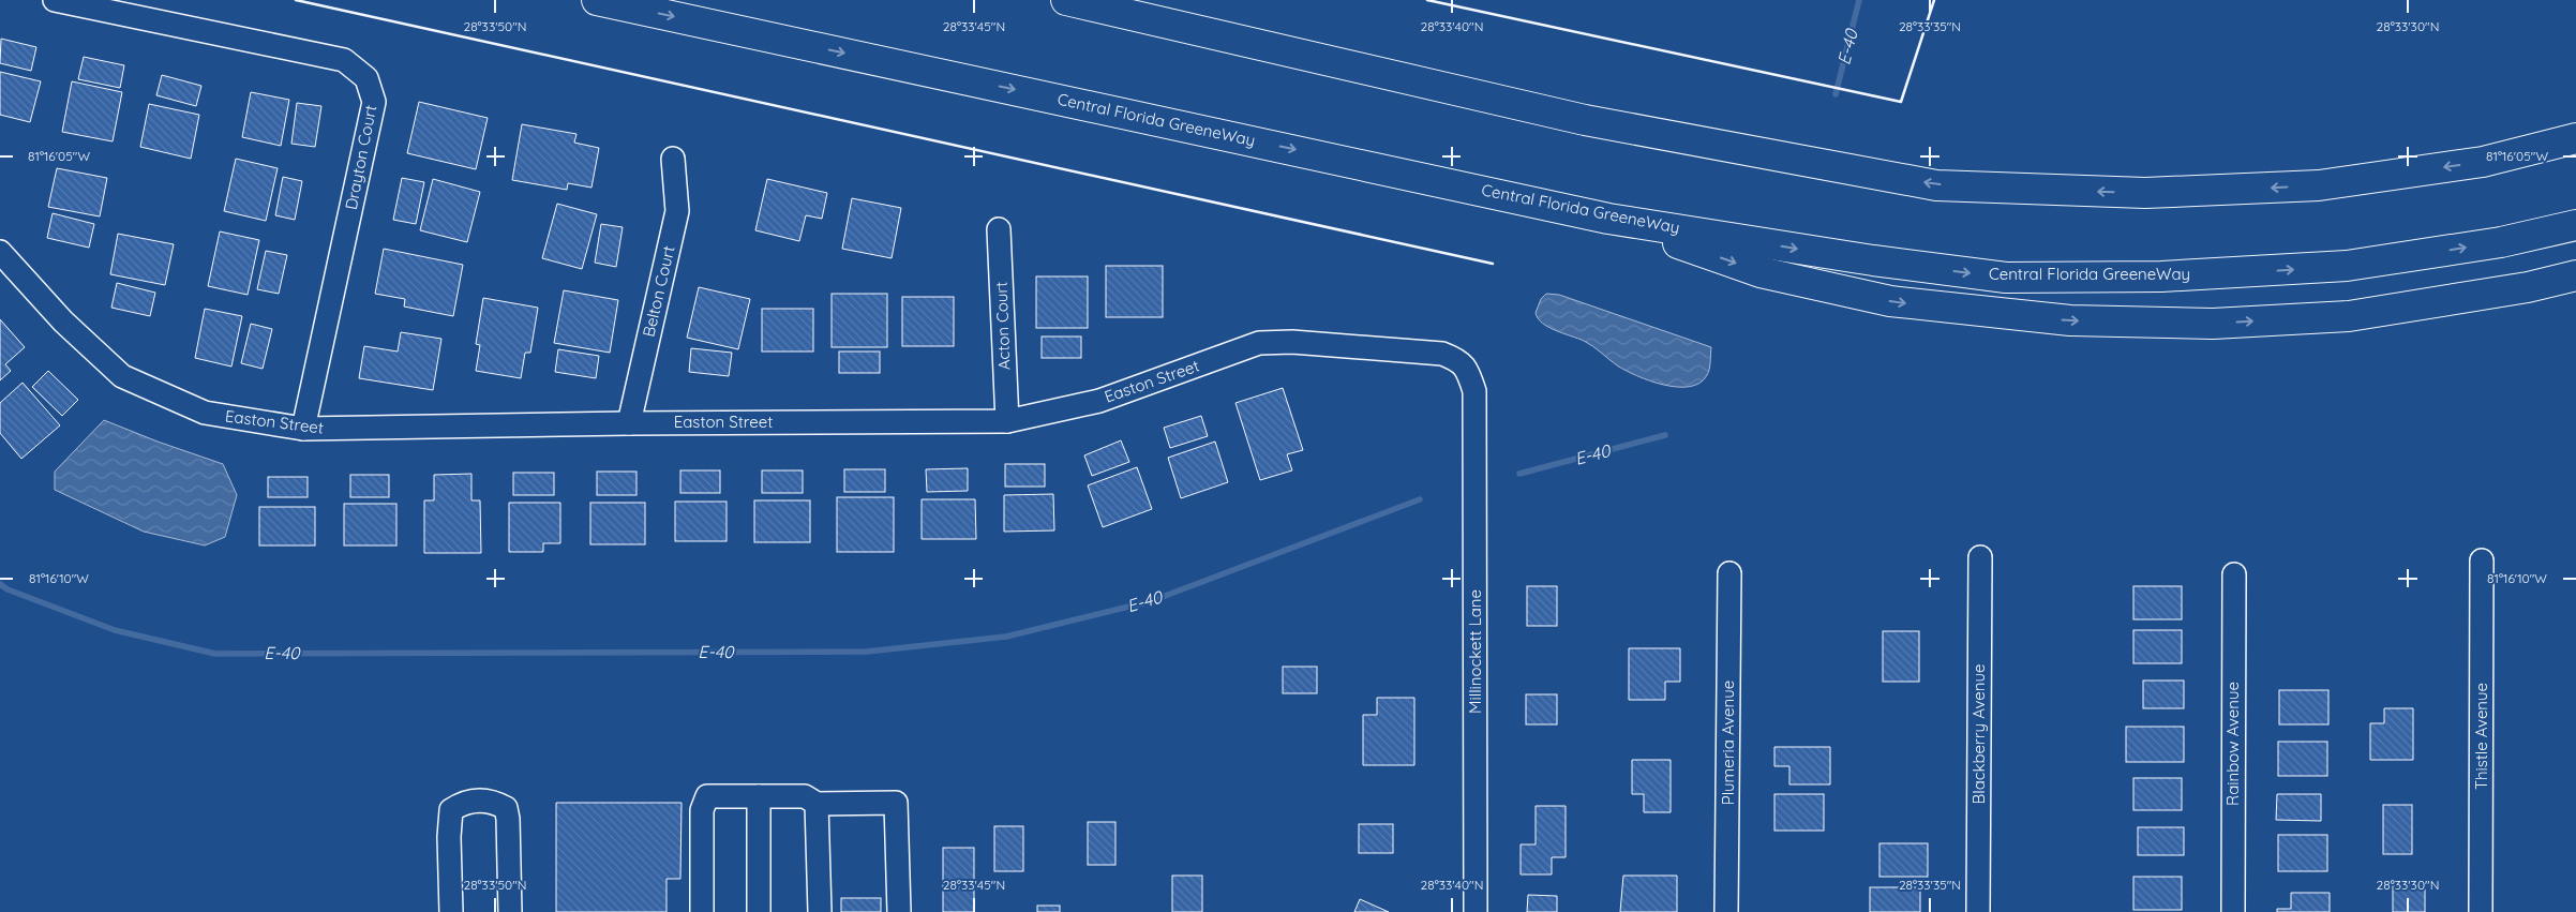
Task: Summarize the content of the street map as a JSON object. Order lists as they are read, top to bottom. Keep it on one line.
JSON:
{"streets":{"highway":["Central Florida GreeneWay"],"street":["Drayton Court","Belton Court","Acton Court","Easton Street","Millinockett Lane","Blackberry Avenue","Thistle Avenue","Plumeria Avenue","Rainbow Avenue"]},"crossings":[["Drayton Court","Easton Street"],["Belton Court","Easton Street"],["Acton Court","Easton Street"],["Easton Street","Millinockett Lane"]],"water":["E-40"],"coordinates":["28°33'50\"N","28°33'45\"N","28°33'40\"N","28°33'35\"N","28°33'30\"N","81°16'05\"W","81°16'10\"W"]}
